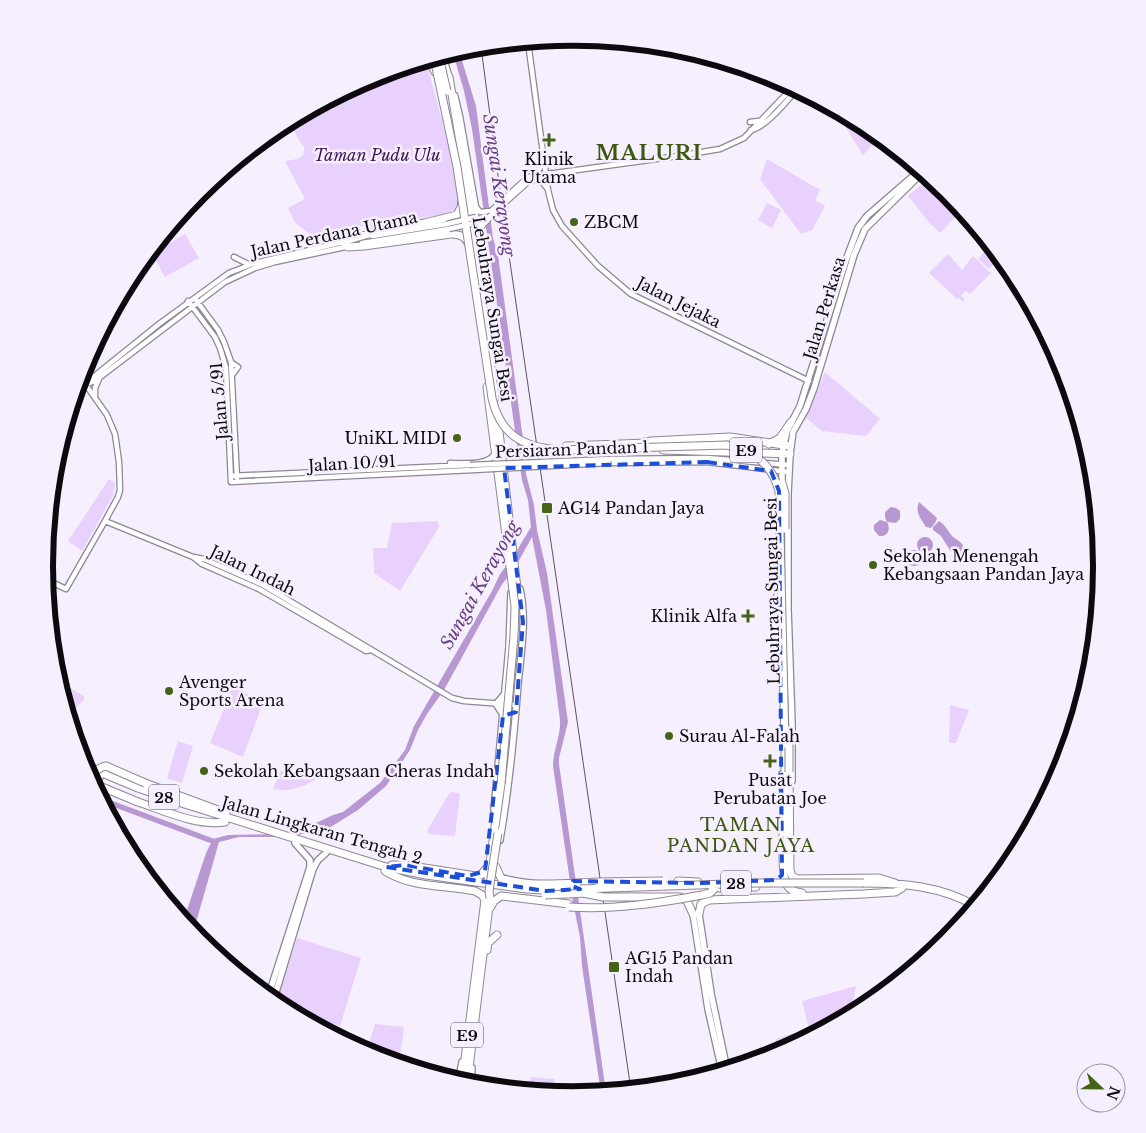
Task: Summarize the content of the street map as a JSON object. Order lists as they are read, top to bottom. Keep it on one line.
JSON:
{"streets":{"highway":["Lebuhraya Sungai Besi","E9","28","Jalan Lingkaran Tengah 2"],"main road":["Jalan Perkasa"],"street":["Jalan Perdana Utama","Jalan Jejaka","Jalan 5/91","Persiaran Pandan 1","Jalan 10/91","Jalan Indah"]},"crossings":[["Jalan Perdana Utama","Jalan 5/91"],["Jalan Jejaka","Jalan Perkasa"],["Jalan Perkasa","Lebuhraya Sungai Besi"],["Jalan Perkasa","Persiaran Pandan 1"],["Jalan Perkasa","E9"],["Lebuhraya Sungai Besi","E9"],["Jalan 5/91","Jalan 10/91"],["Persiaran Pandan 1","Jalan 10/91"]],"districts":["MALURI","TAMAN PANDAN JAYA"],"water":["Sungai Kerayong"],"parks":["Taman Pudu Ulu"],"places":{"health":["Klinik Utama","Klinik Alfa","Pusat Perubatan Joe"],"other":["ZBCM","UniKL MIDI","Sekolah Menengah Kebangsaan Pandan Jaya","Avenger Sports Arena","Surau Al-Falah","Sekolah Kebangsaan Cheras Indah"],"transit":["AG14 Pandan Jaya","AG15 Pandan Indah"]},"north":"right"}
